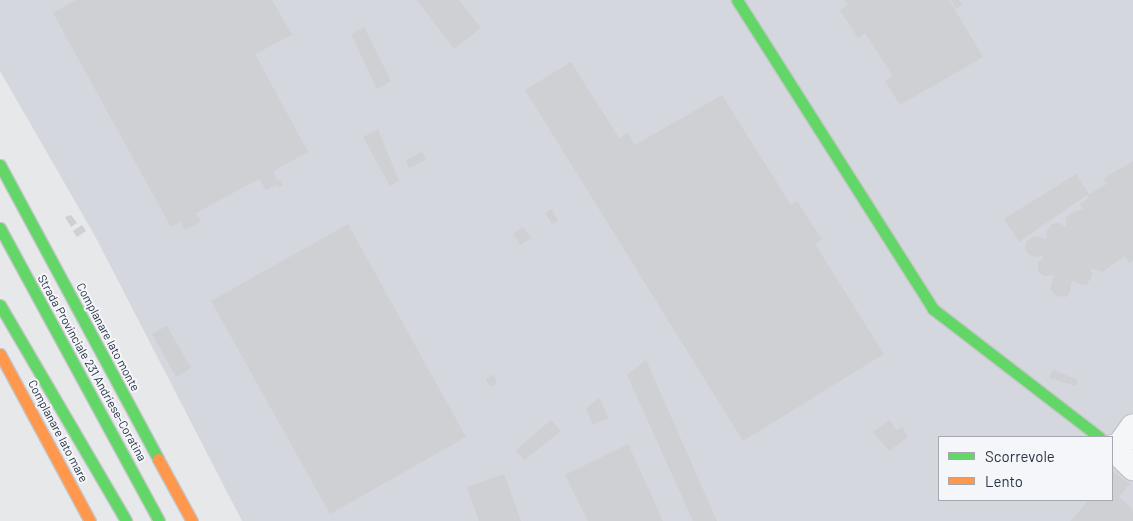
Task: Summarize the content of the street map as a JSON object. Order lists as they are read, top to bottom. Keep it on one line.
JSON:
{"streets":{"main road":["Complanare lato monte","Strada Provinciale 231 Andriese-Coratina","Complanare lato mare"]},"legend":["Scorrevole","Lento"]}
